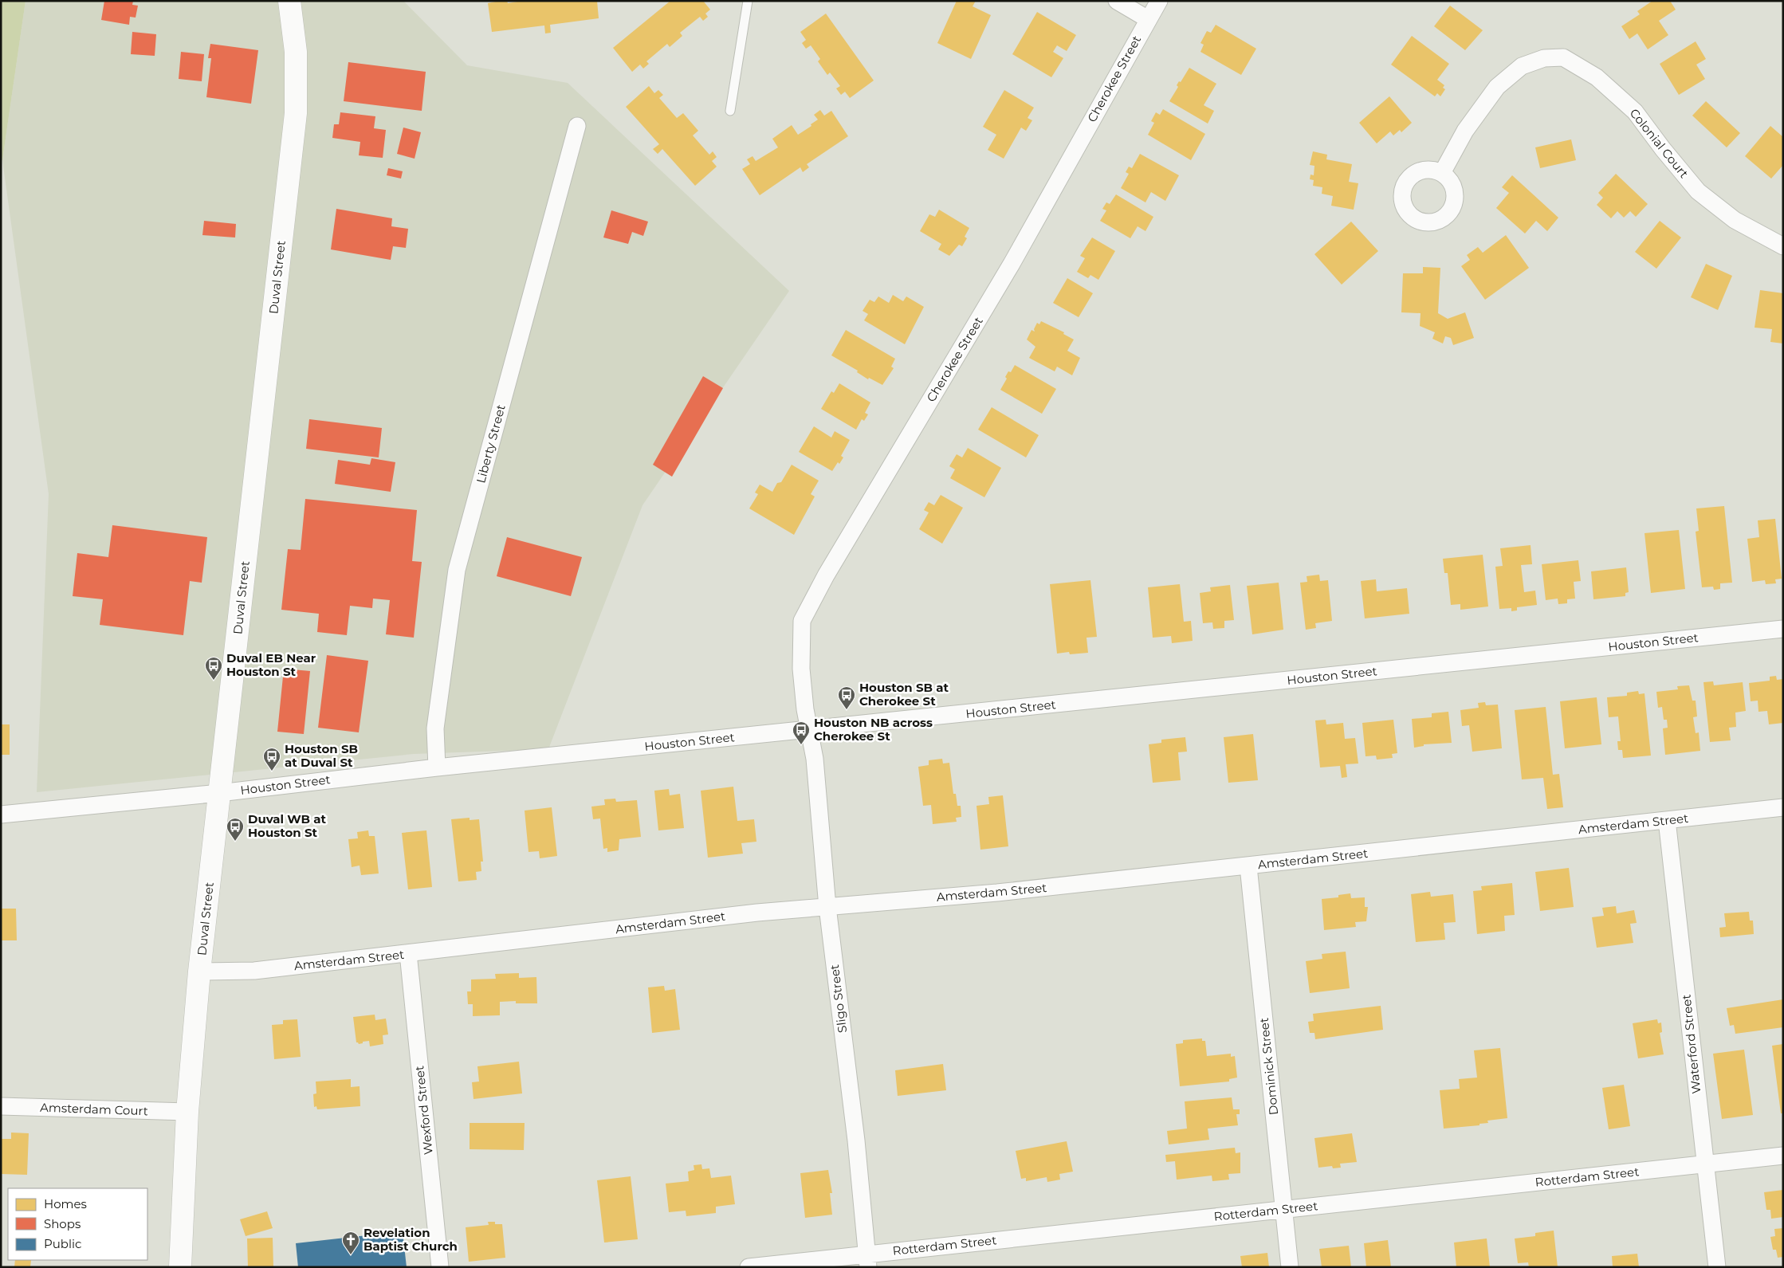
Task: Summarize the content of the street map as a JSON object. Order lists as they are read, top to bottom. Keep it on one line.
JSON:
{"streets":{"street":["Cherokee Street","Colonial Court","Duval Street","Liberty Street","Houston Street","Amsterdam Street","Sligo Street","Waterford Street","Dominick Street","Amsterdam Court","Wexford Street","Rotterdam Street"]},"crossings":[["Cherokee Street","Houston Street"],["Cherokee Street","Sligo Street"],["Duval Street","Houston Street"],["Duval Street","Amsterdam Street"],["Duval Street","Amsterdam Court"],["Liberty Street","Houston Street"],["Houston Street","Sligo Street"],["Amsterdam Street","Sligo Street"],["Amsterdam Street","Waterford Street"],["Amsterdam Street","Dominick Street"],["Amsterdam Street","Wexford Street"],["Sligo Street","Rotterdam Street"],["Waterford Street","Rotterdam Street"],["Dominick Street","Rotterdam Street"]],"places":{"bus stop":["Duval EB Near Houston St","Houston SB at Cherokee St","Houston NB across Cherokee St","Houston SB at Duval St","Duval WB at Houston St"],"church":["Revelation Baptist Church"]},"legend":["Homes","Shops","Public"]}
